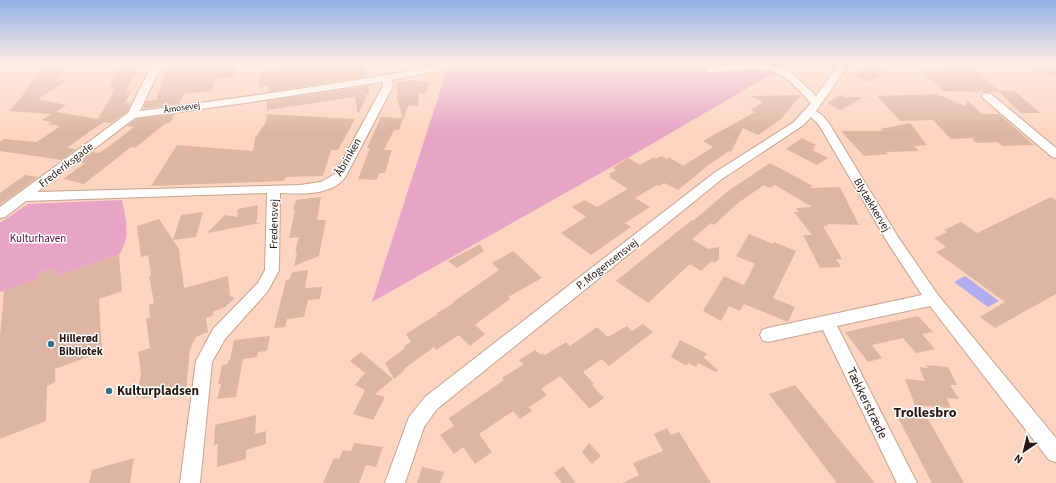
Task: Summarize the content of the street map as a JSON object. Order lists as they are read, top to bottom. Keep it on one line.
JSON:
{"streets":{"street":["Åmosevej","Åbrinken","Frederiksgade","Blytækkervej","Fredensvej","P. Mogensensvej","Tækkerstræde"]},"crossings":[["Åmosevej","Frederiksgade"],["Åbrinken","Fredensvej"],["Frederiksgade","Fredensvej"],["Blytækkervej","P. Mogensensvej"]],"districts":["Trollesbro"],"parks":["Kulturhaven"],"places":["Hillerød Bibliotek","Kulturpladsen"],"north":"bottom left"}
